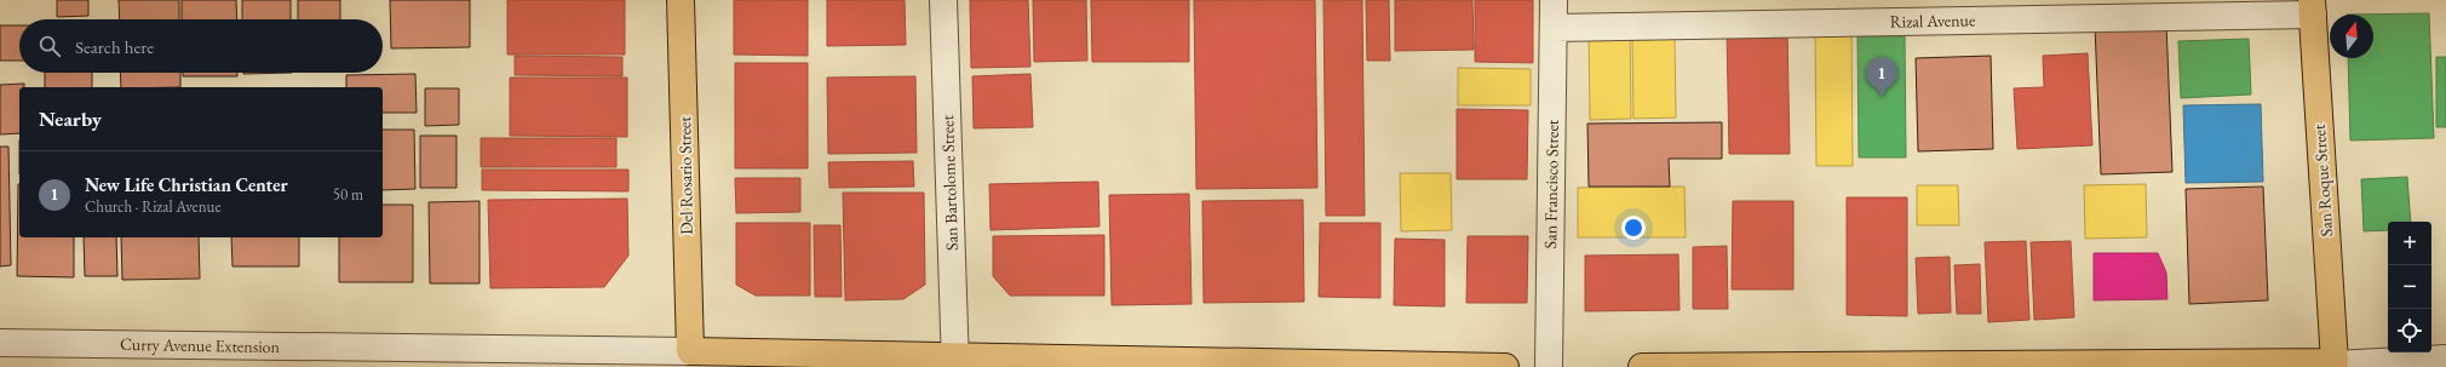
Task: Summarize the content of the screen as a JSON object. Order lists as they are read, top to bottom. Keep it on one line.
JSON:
{"streets":{"main road":["Del Rosario Street","San Roque Street"],"street":["Rizal Avenue","San Bartolome Street","San Francisco Street","Curry Avenue Extension"]},"crossings":[["Rizal Avenue","San Roque Street"],["Rizal Avenue","San Francisco Street"],["Del Rosario Street","Curry Avenue Extension"]],"north":"top","page":{"search":"Search here","pins":"1","heading":"Nearby","list":[{"mark":"1","name":"New Life Christian Center","note":"Church · Rizal Avenue","value":"50 m"}],"map_buttons":["+","−"]}}
